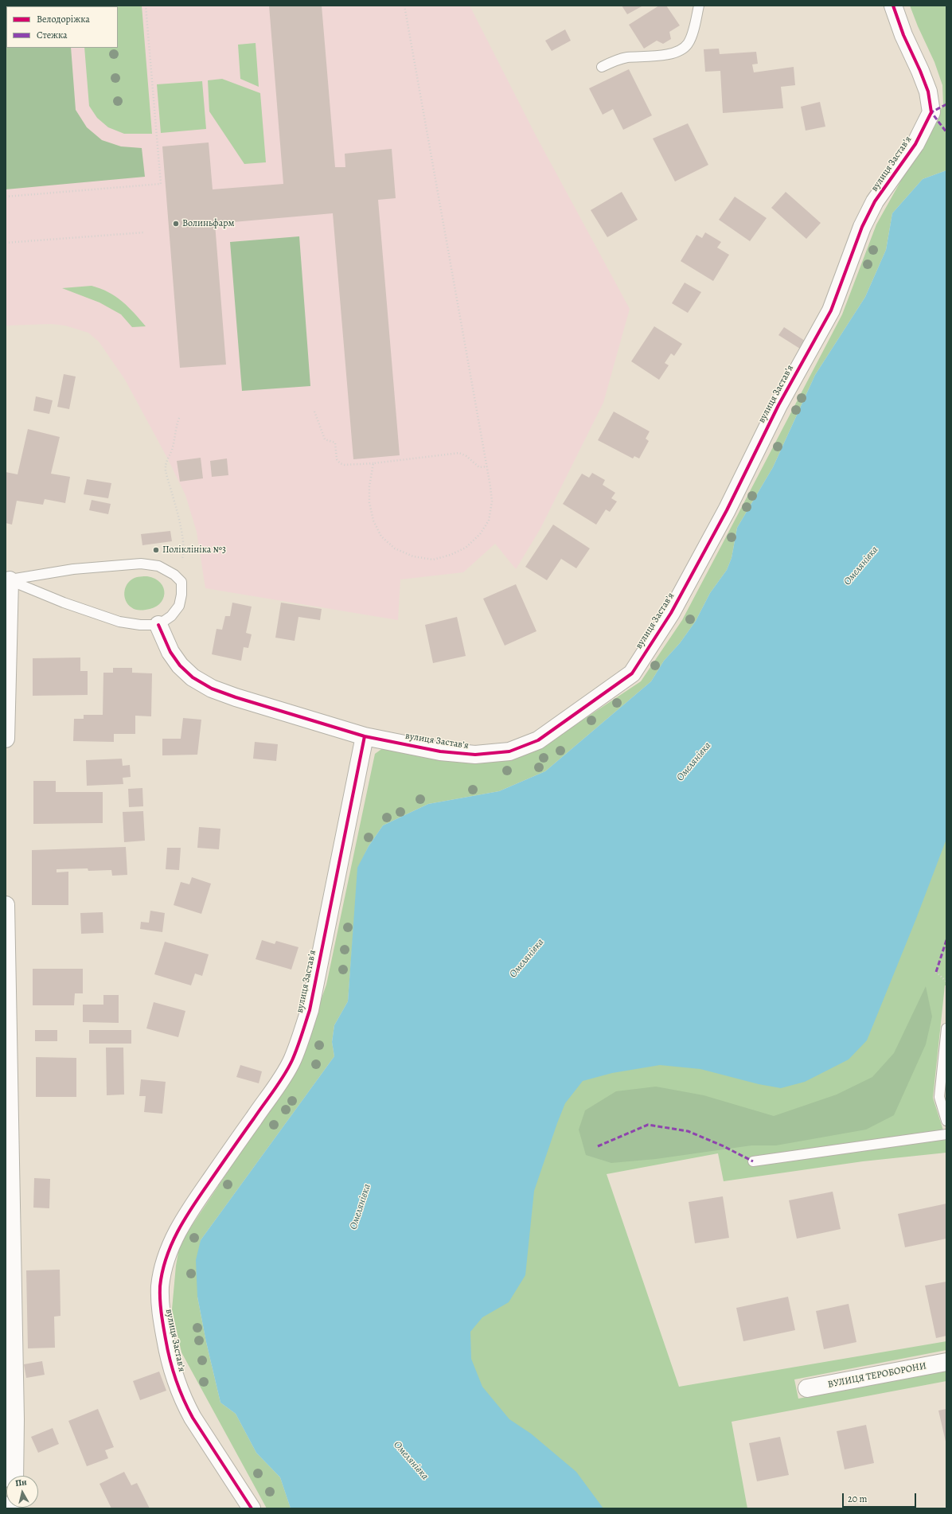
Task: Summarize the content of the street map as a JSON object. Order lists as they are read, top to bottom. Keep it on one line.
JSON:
{"streets":{"street":["вулиця Заставʼя","ВУЛИЦЯ ТЕРОБОРОНИ"]},"water":["Омелянівка"],"places":["Волиньфарм","Поліклініка №3"],"legend":["Велодоріжка","Стежка"],"scale_bar":"20 m","north":"top"}
